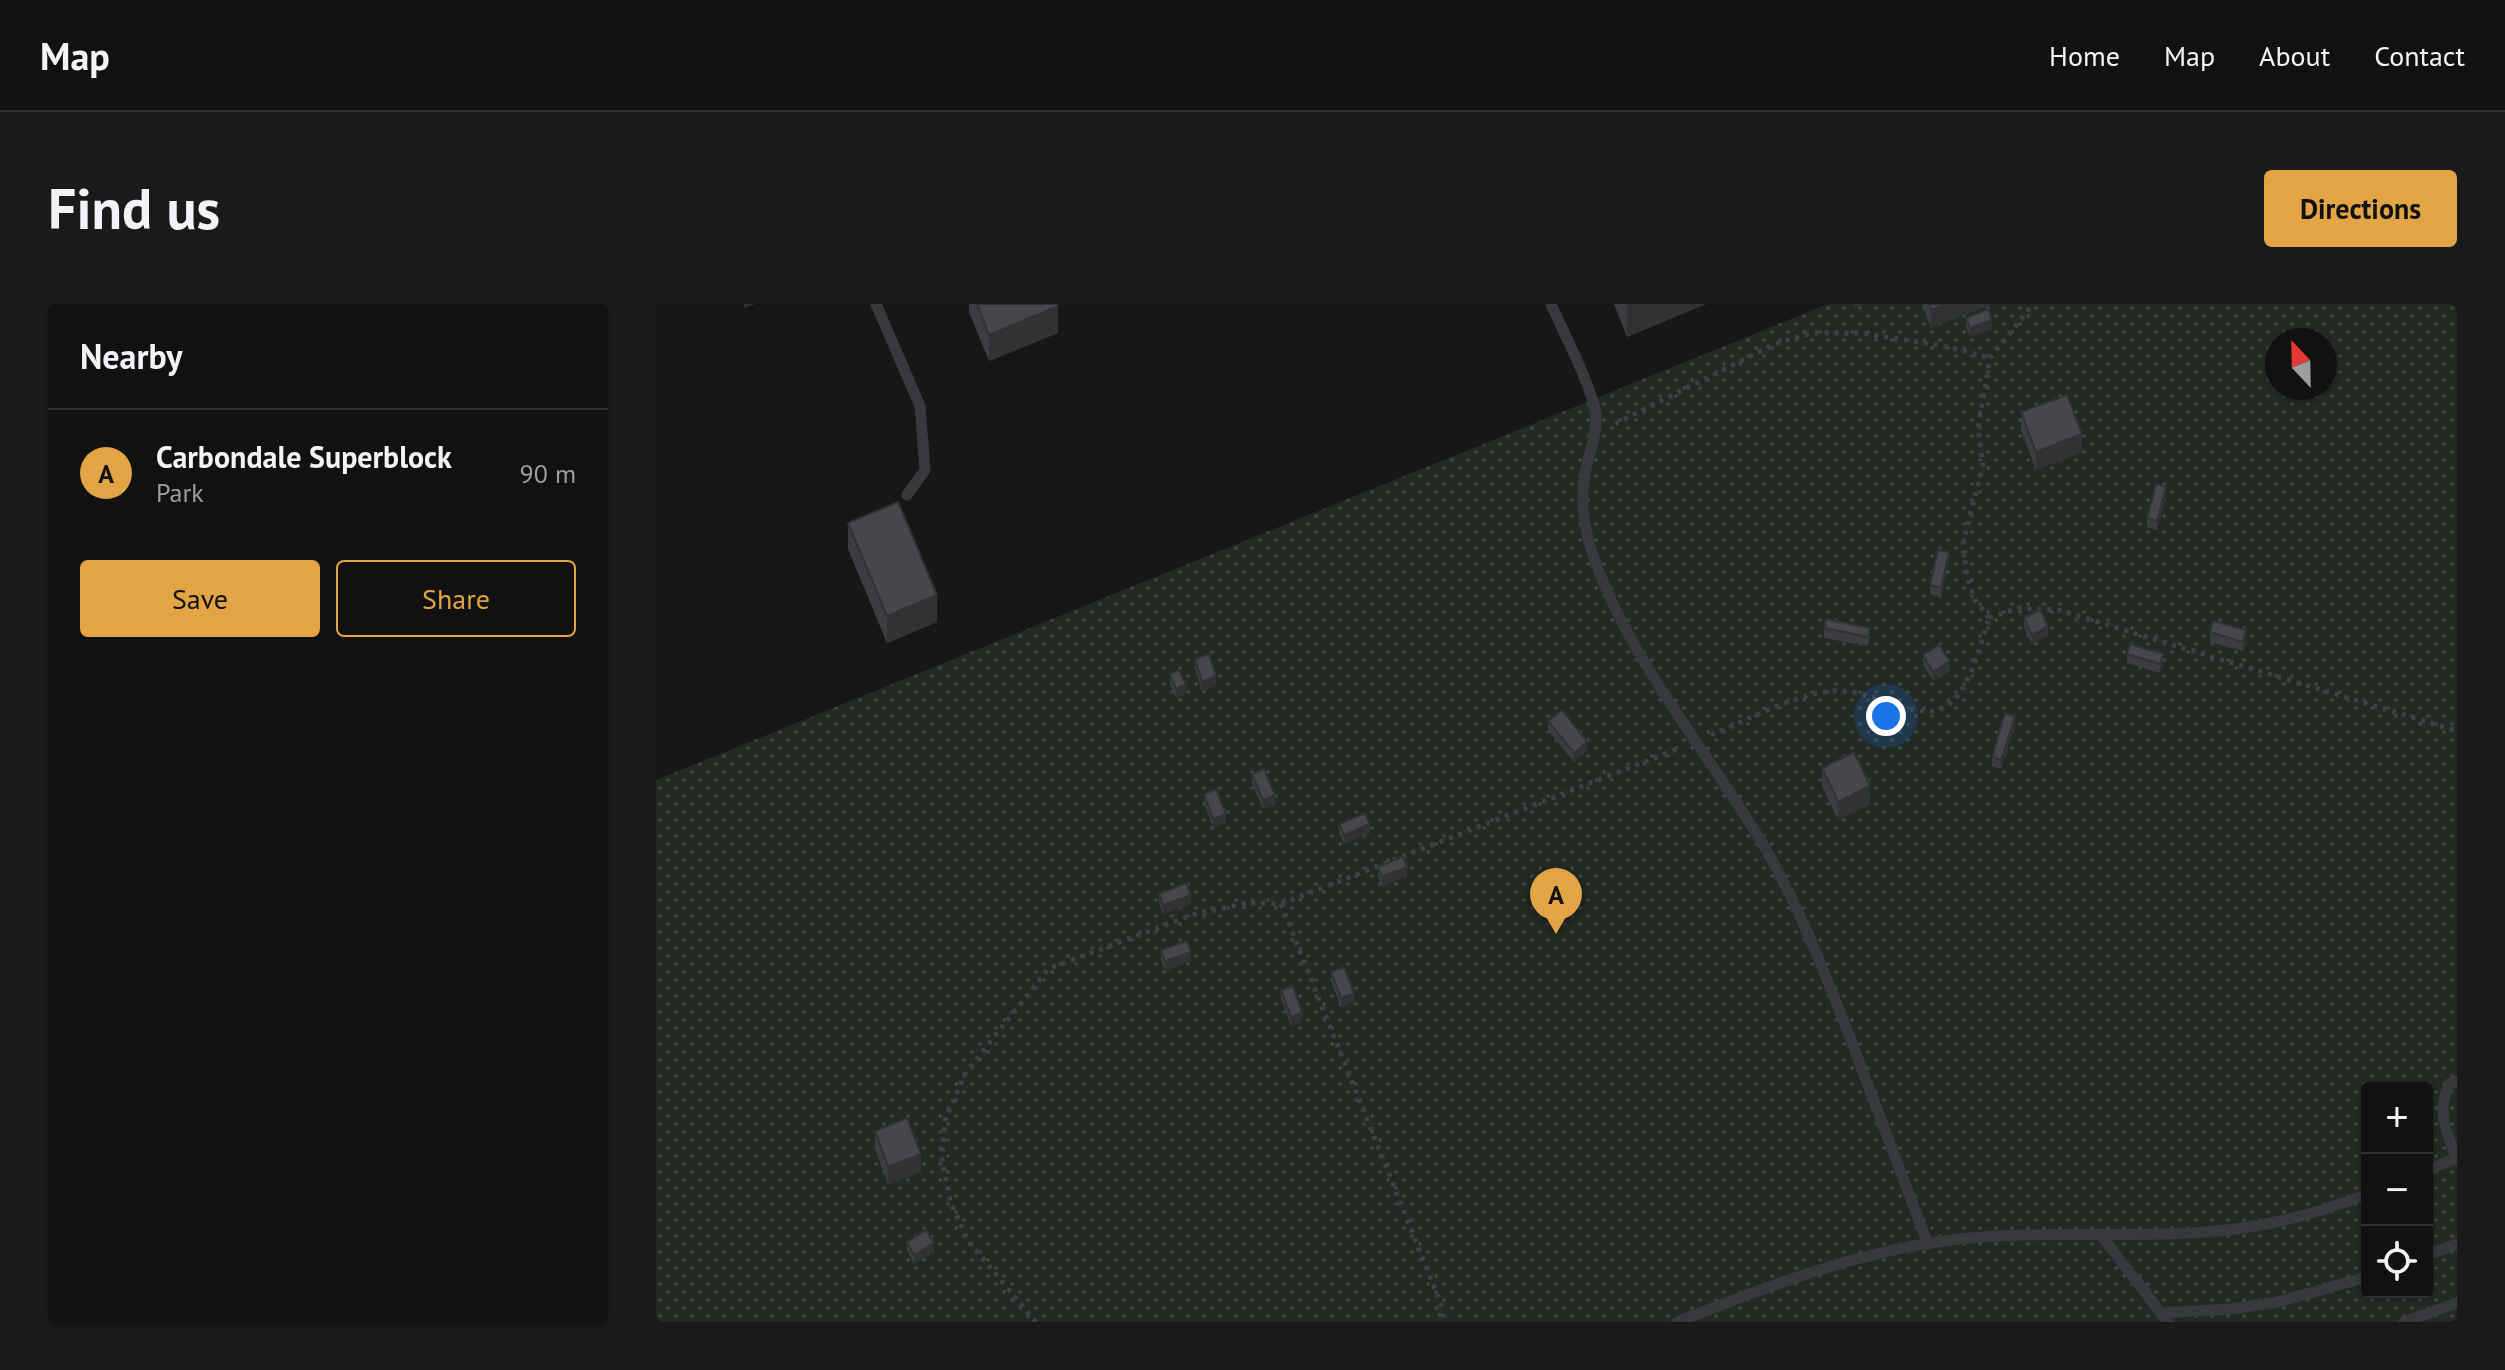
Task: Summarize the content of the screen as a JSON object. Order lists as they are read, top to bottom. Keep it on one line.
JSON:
{"north":"top","page":{"header":"Map","nav":["Home","Map","About","Contact"],"buttons":["Directions",["Save","Share"]],"title":"Find us","heading":"Nearby","list":[{"mark":"A","name":"Carbondale Superblock","note":"Park","value":"90 m"}],"pins":"A","map_buttons":["+","−"]}}
